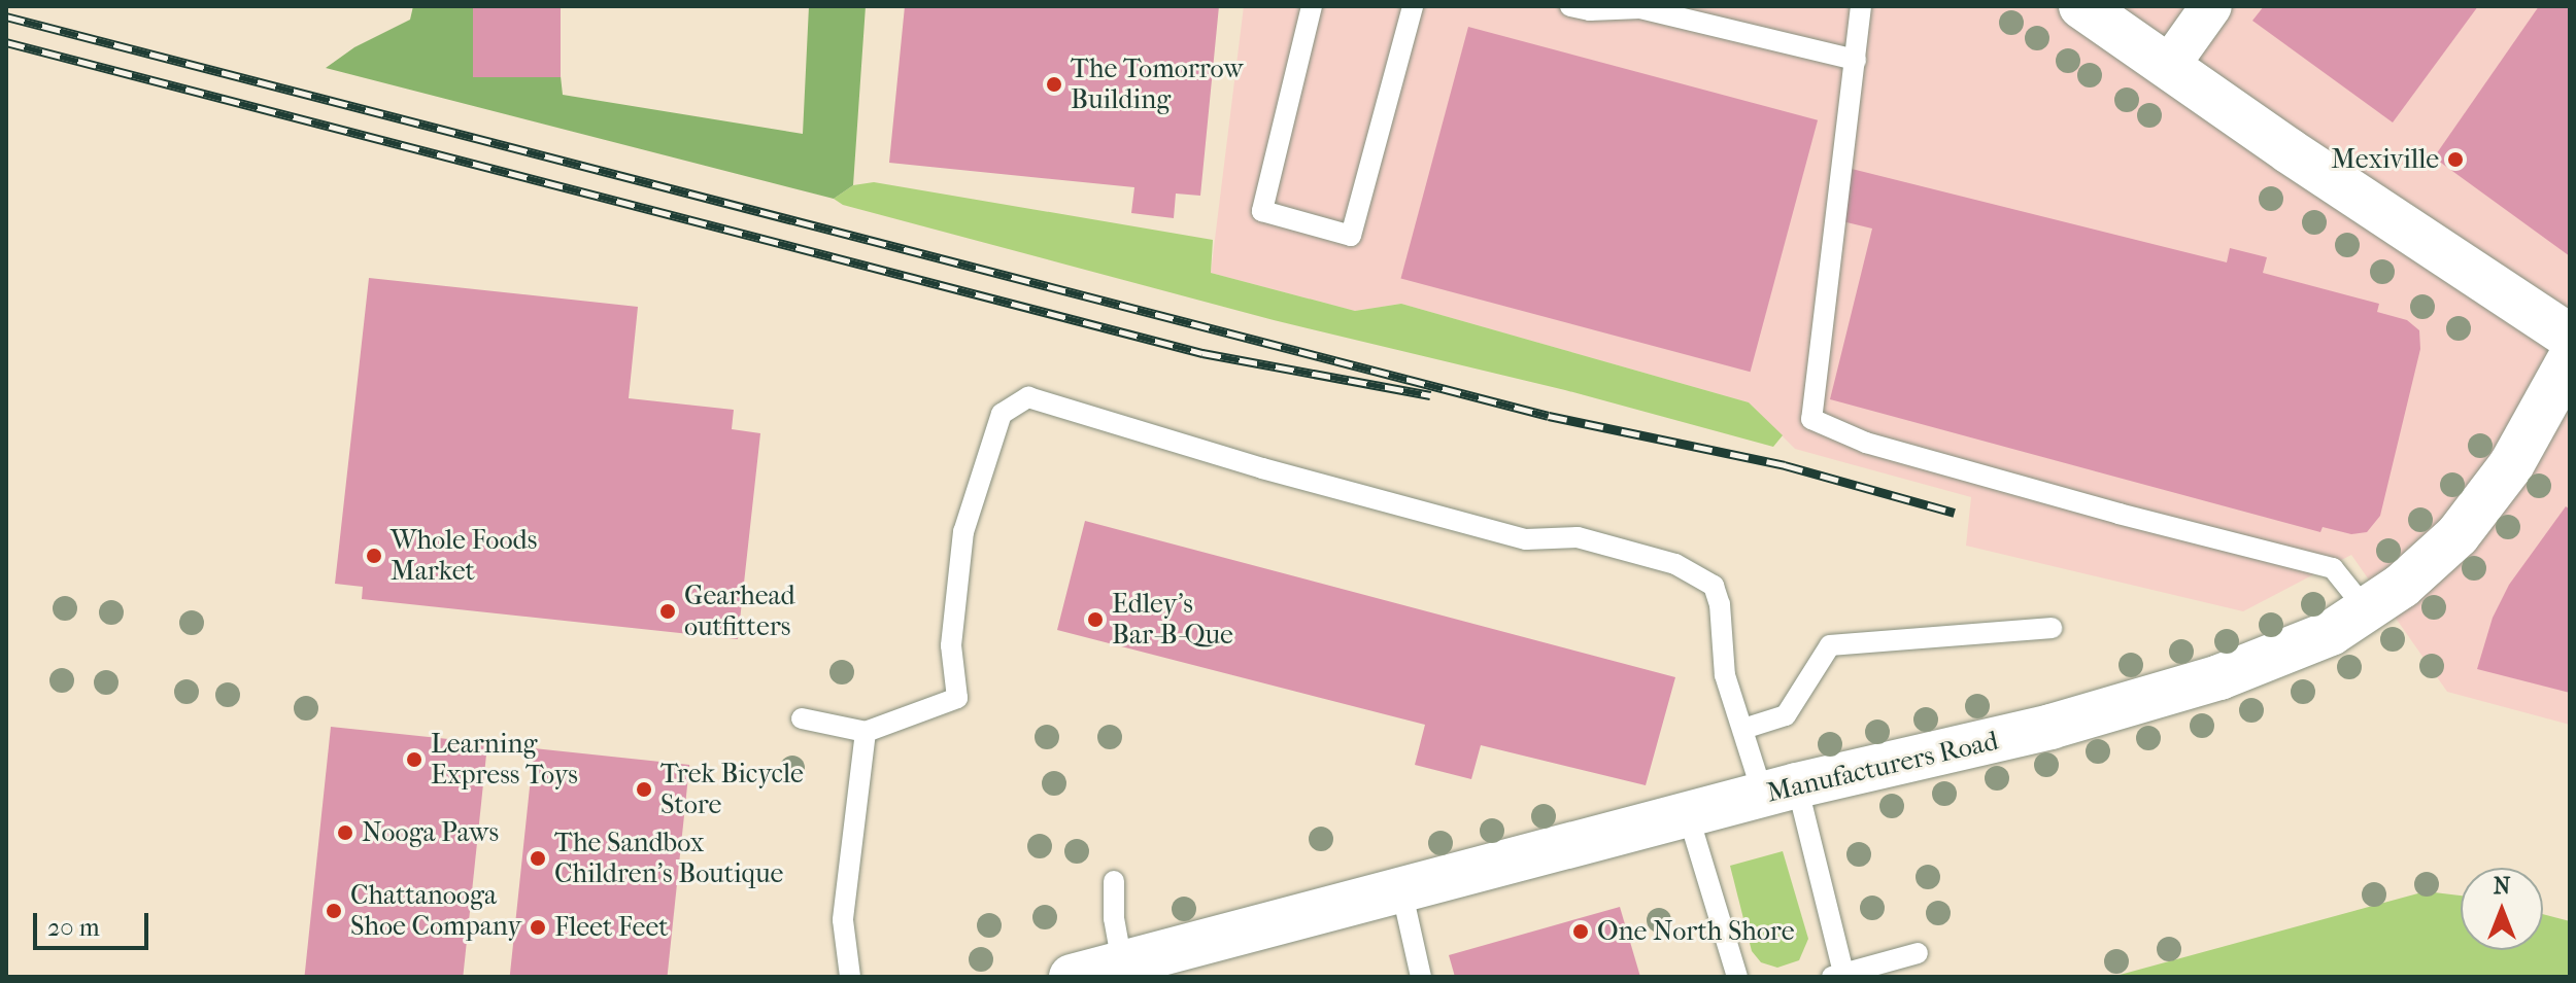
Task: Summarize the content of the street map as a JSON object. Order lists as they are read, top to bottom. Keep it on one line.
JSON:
{"streets":{"main road":["Manufacturers Road"]},"places":["The Tomorrow Building","Mexiville","Whole Foods Market","Gearhead outfitters","Edley's Bar-B-Que","Learning Express Toys","Trek Bicycle Store","Nooga Paws","The Sandbox Children's Boutique","Chattanooga Shoe Company","Fleet Feet","One North Shore"],"scale_bar":"20 m","north":"top"}
